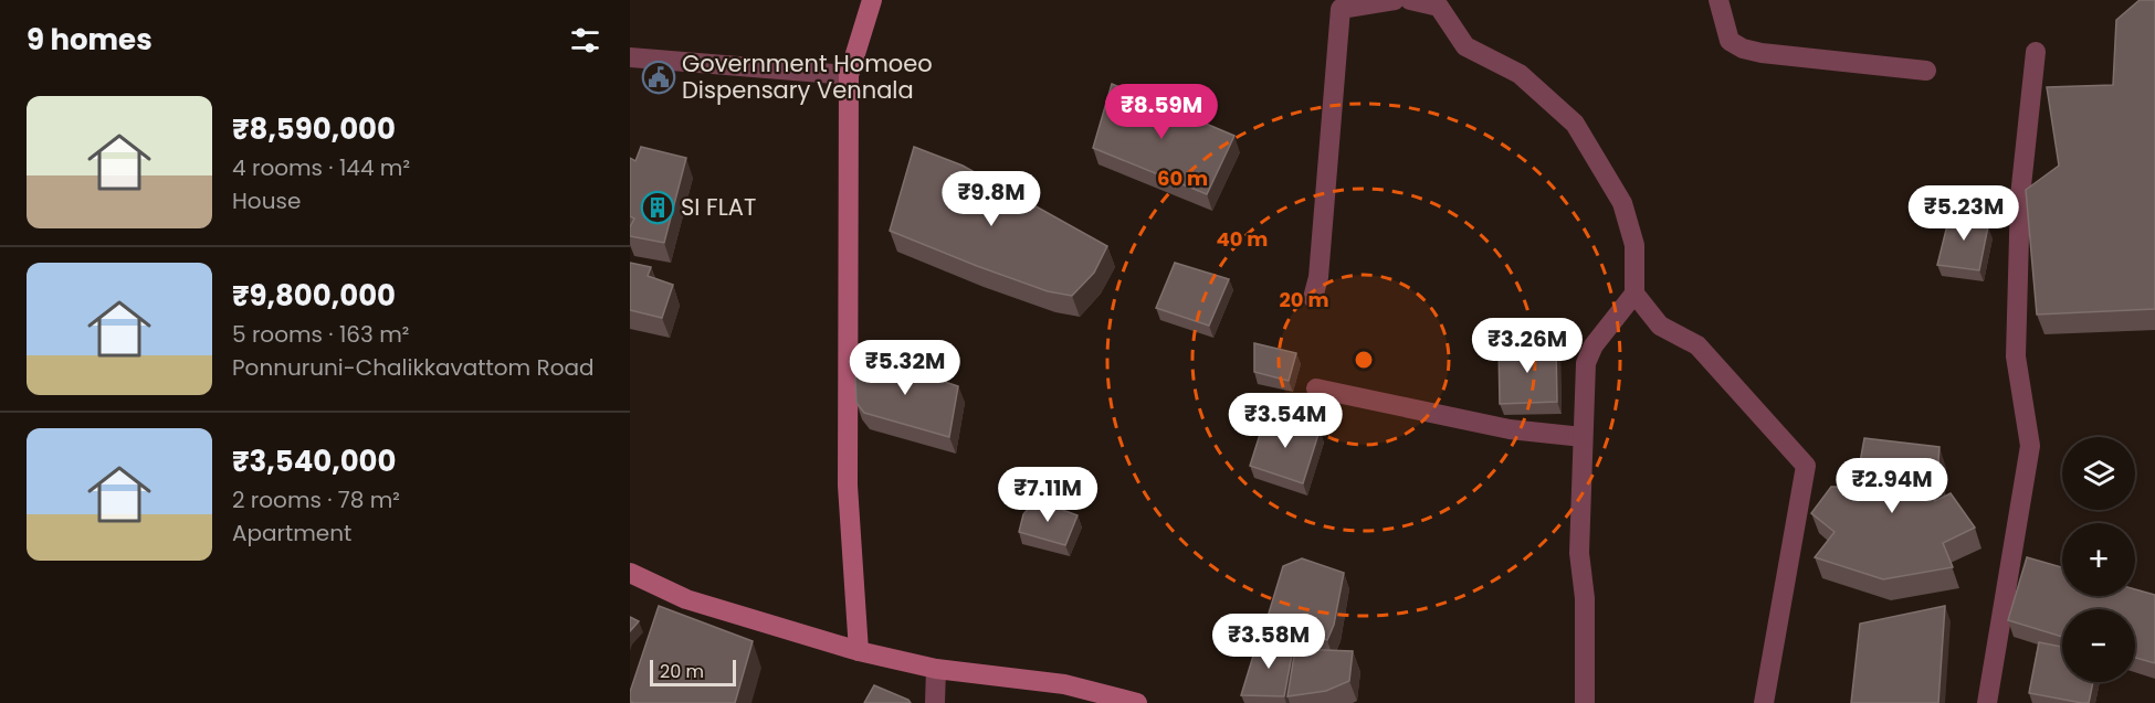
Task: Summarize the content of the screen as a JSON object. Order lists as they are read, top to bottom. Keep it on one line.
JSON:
{"places":{"public building":["Government Homoeo Dispensary Vennala"],"building":["SI FLAT"]},"scale_bar":"20 m","page":{"heading":"9 homes","list":[{"name":"₹8,590,000","note":"4 rooms · 144 m² · House"},{"name":"₹9,800,000","note":"5 rooms · 163 m² · Ponnuruni-Chalikkavattom Road"},{"name":"₹3,540,000","note":"2 rooms · 78 m² · Apartment"}],"price":["₹8.59M","₹9.8M","₹5.23M","₹3.26M","₹5.32M","₹3.54M","₹2.94M","₹7.11M","₹3.58M"],"map_buttons":["+","−"],"scale":"20 m"},"rings":["60 m","40 m","20 m"]}
